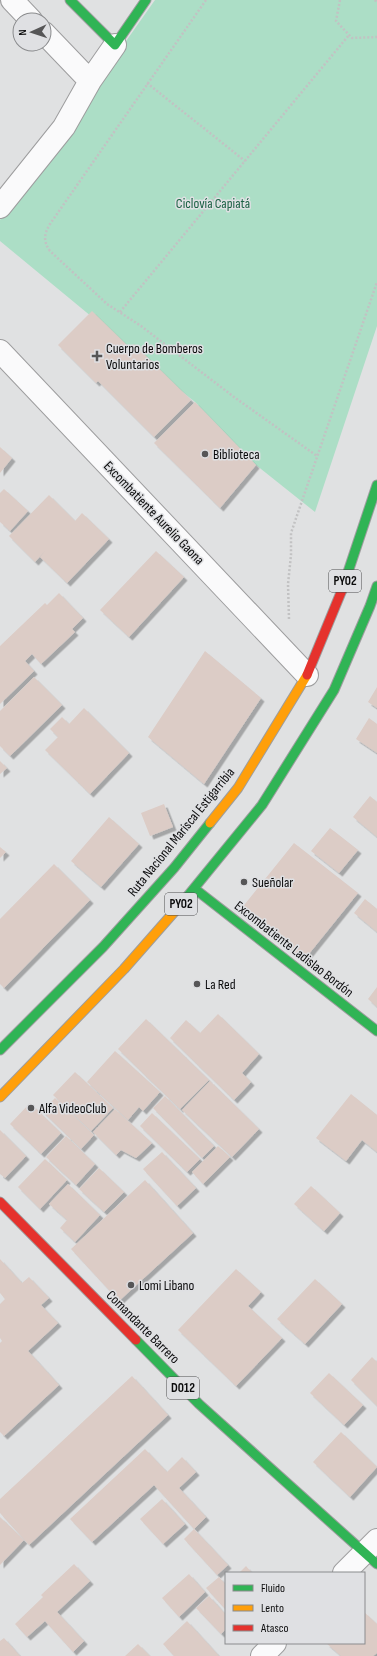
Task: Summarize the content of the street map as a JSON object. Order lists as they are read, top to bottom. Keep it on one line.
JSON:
{"streets":{"main road":["PY02","Ruta Nacional Mariscal Estigarribia","Excombatiente Ladislao Bordón","Comandante Barrero","D012"],"street":["Excombatiente Aurelio Gaona"]},"crossings":[["Excombatiente Aurelio Gaona","Ruta Nacional Mariscal Estigarribia"],["PY02","Excombatiente Ladislao Bordón"]],"parks":["Ciclovía Capiatá"],"places":{"health":["Cuerpo de Bomberos Voluntarios"],"other":["Biblioteca","Sueñolar","La Red","Alfa VideoClub","Lomi Libano"]},"legend":["Fluido","Lento","Atasco"],"north":"left"}
